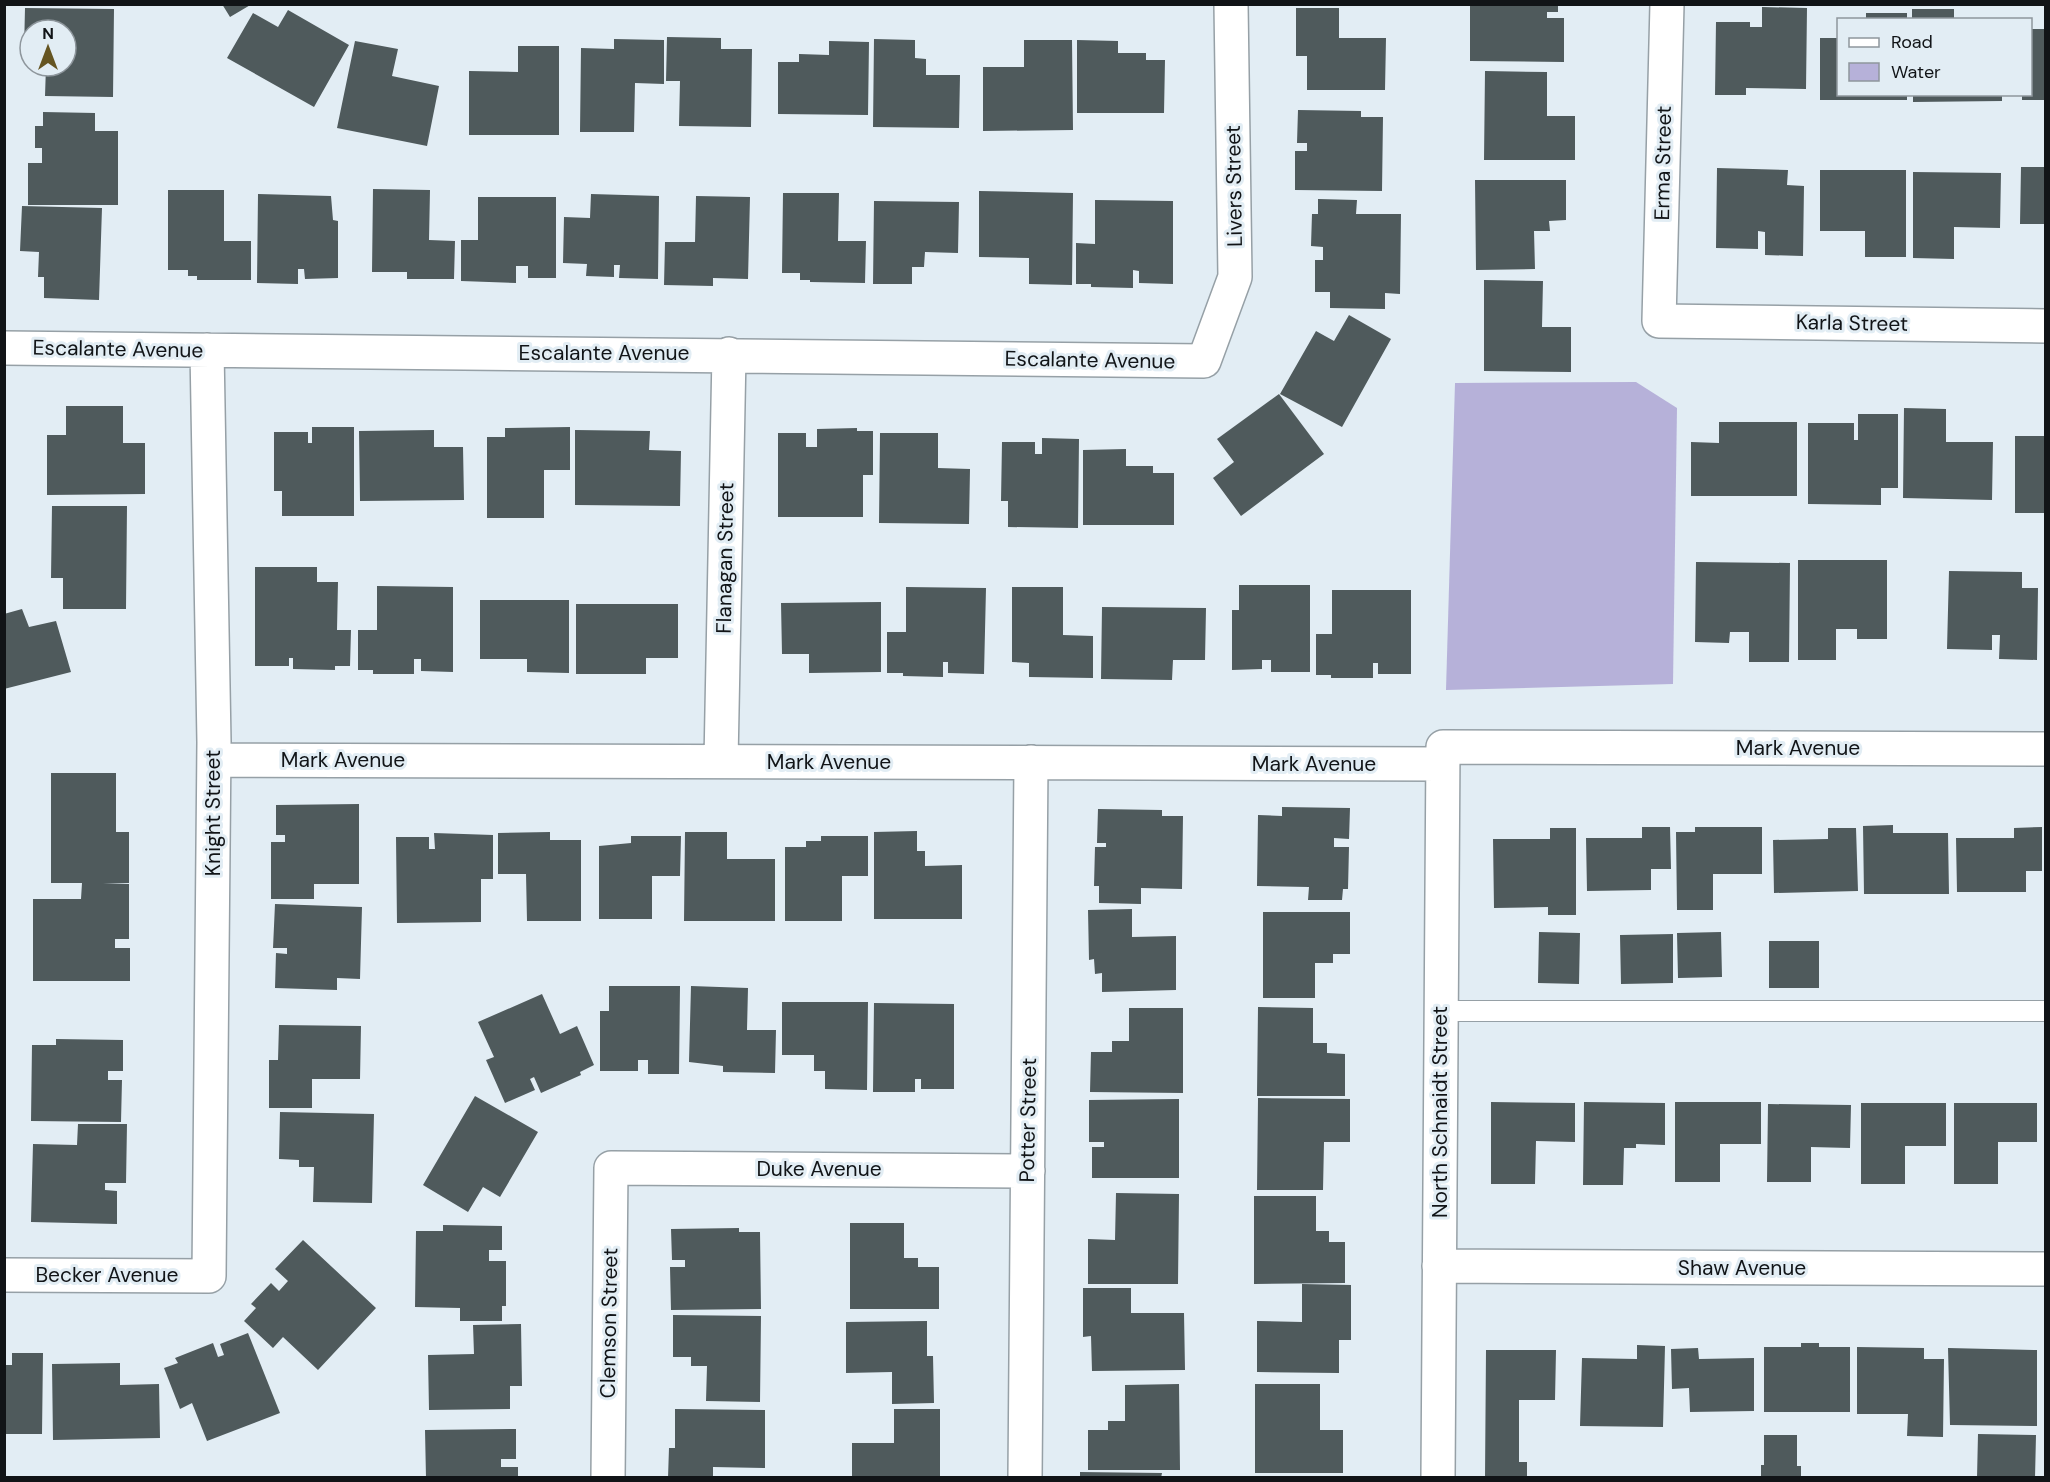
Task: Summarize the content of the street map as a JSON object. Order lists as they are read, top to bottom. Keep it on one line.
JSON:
{"streets":{"street":["Erma Street","Livers Street","Karla Street","Escalante Avenue","Flanagan Street","Mark Avenue","Knight Street","North Schnaidt Street","Potter Street","Duke Avenue","Shaw Avenue","Becker Avenue","Clemson Street"]},"crossings":[["Erma Street","Karla Street"],["Livers Street","Escalante Avenue"],["Escalante Avenue","Flanagan Street"],["Escalante Avenue","Knight Street"],["Flanagan Street","Mark Avenue"],["Mark Avenue","Knight Street"],["Mark Avenue","North Schnaidt Street"],["Mark Avenue","Potter Street"],["Knight Street","Becker Avenue"],["North Schnaidt Street","Shaw Avenue"],["Potter Street","Duke Avenue"],["Duke Avenue","Clemson Street"]],"legend":["Road","Water"],"north":"top"}
